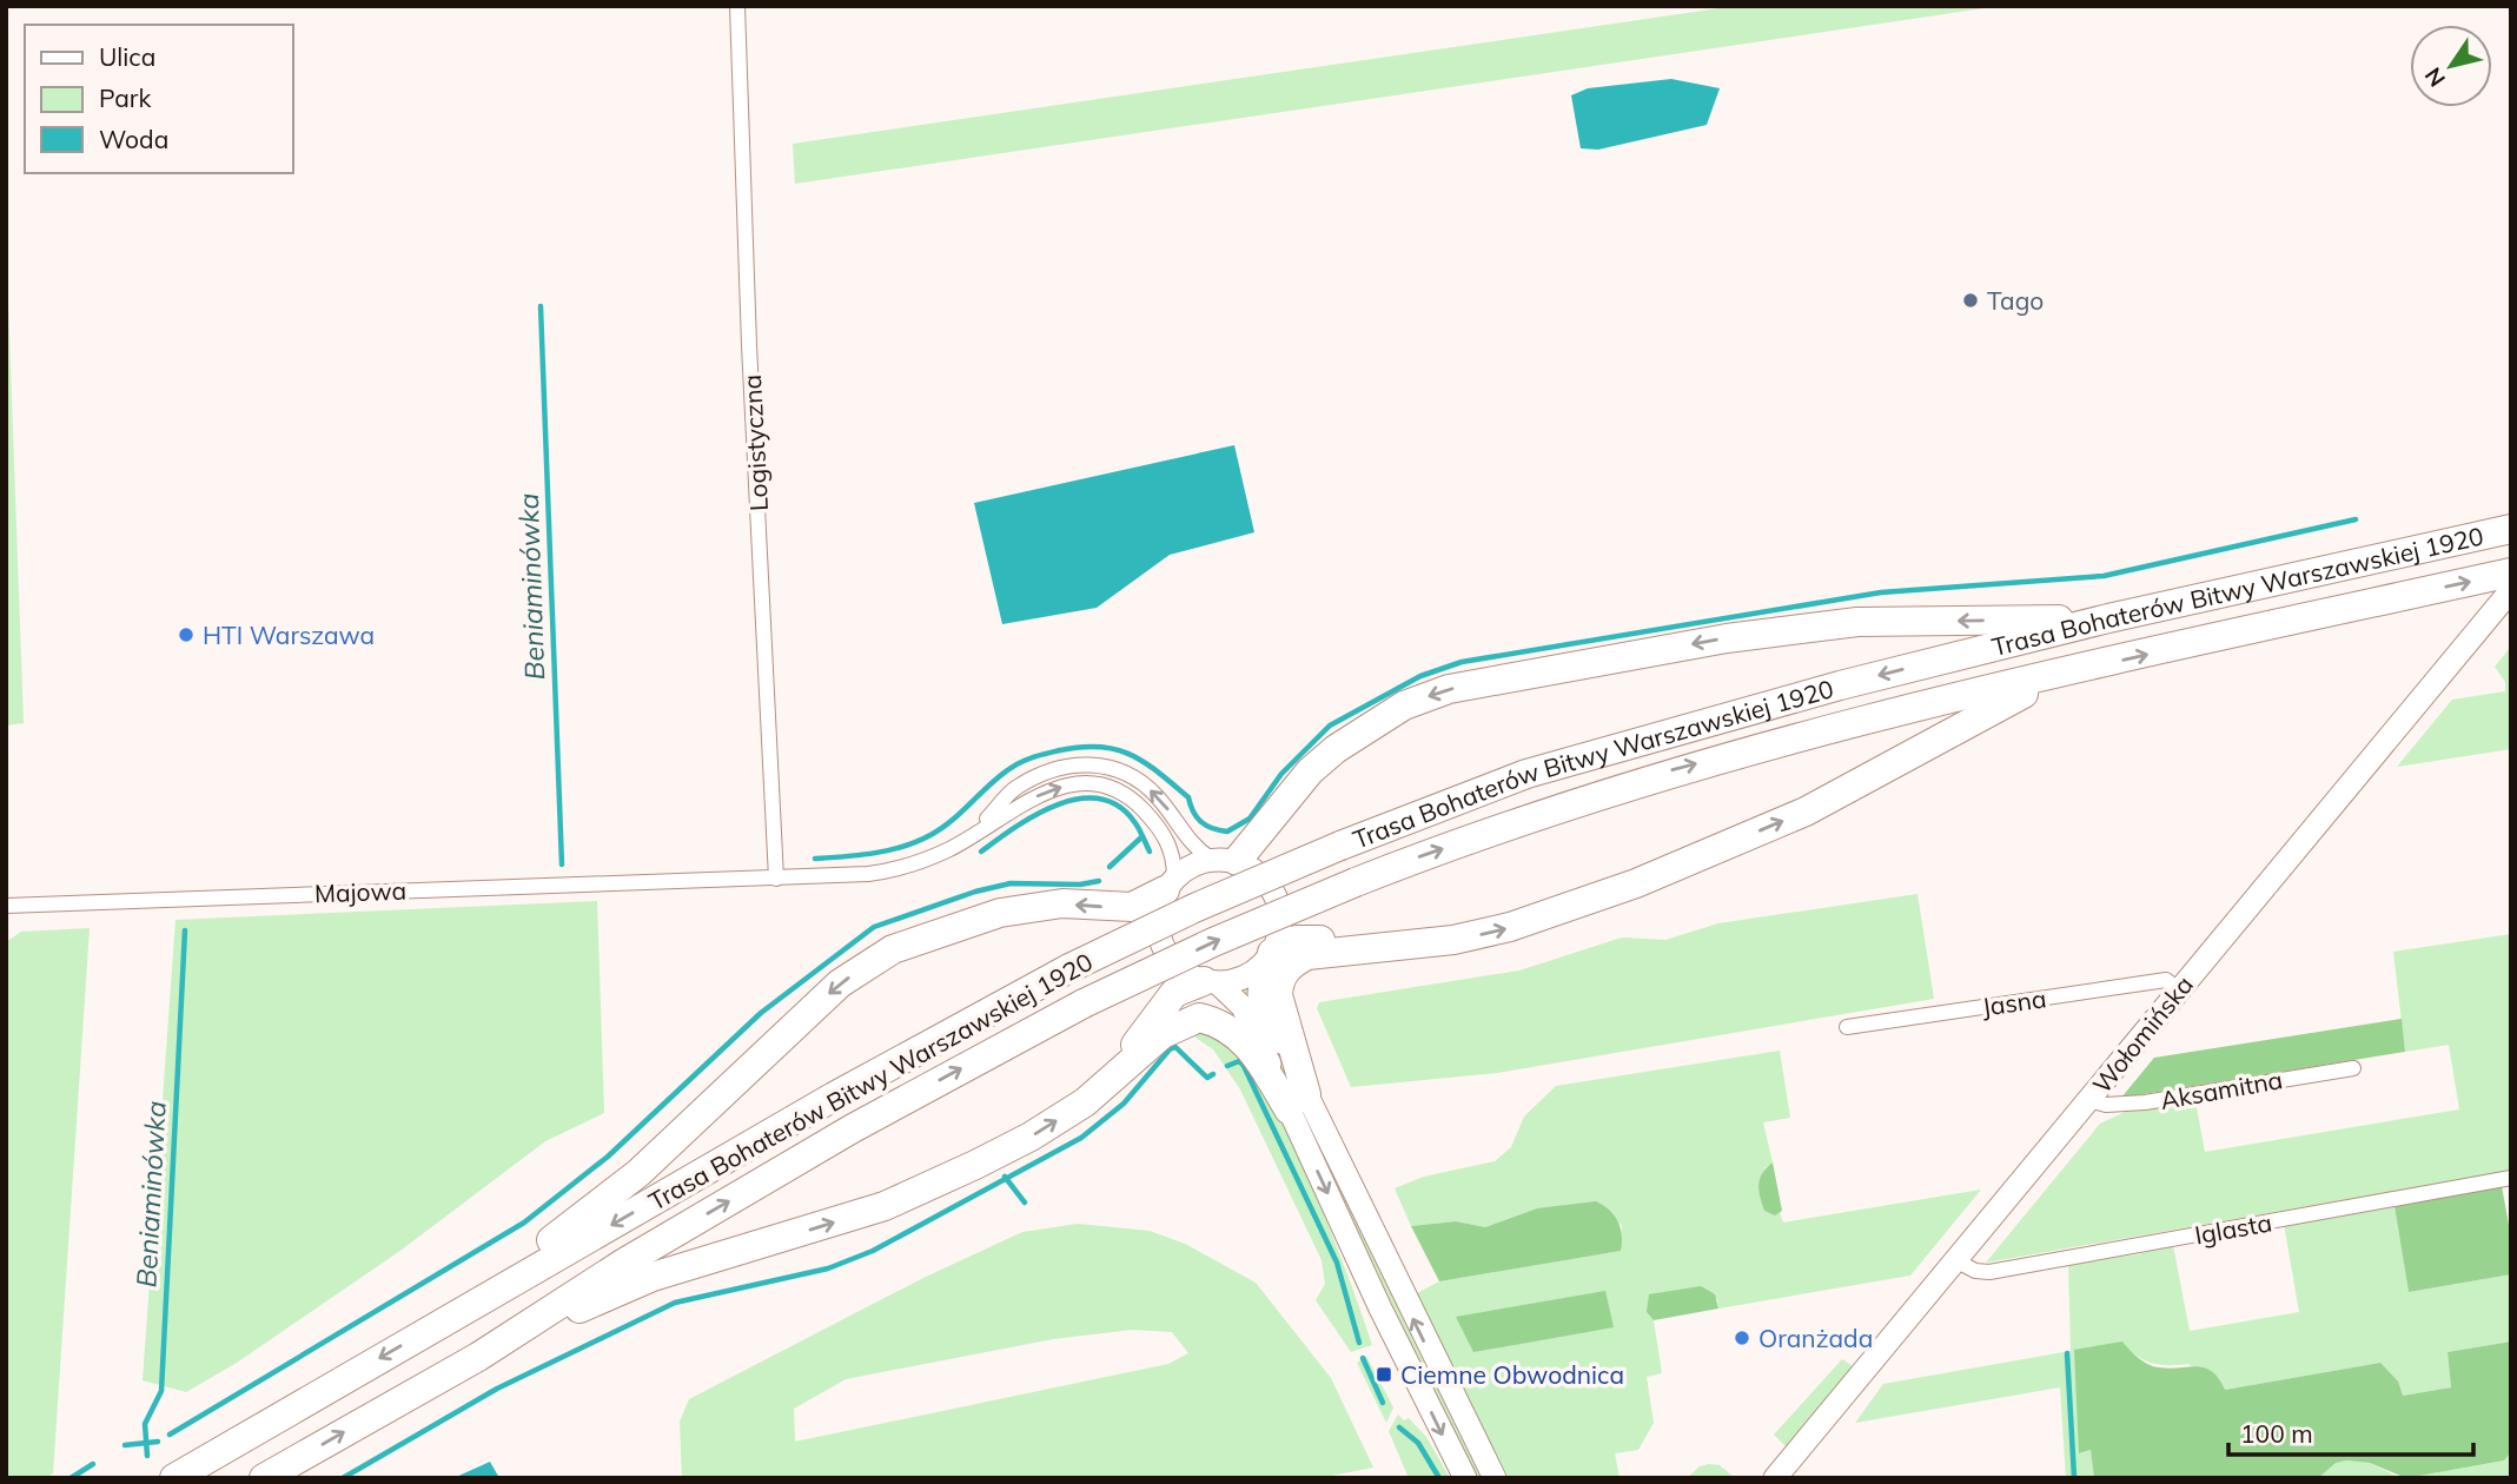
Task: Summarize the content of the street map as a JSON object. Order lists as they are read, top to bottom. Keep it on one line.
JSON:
{"streets":{"highway":["Trasa Bohaterów Bitwy Warszawskiej 1920"],"main road":["Wołomińska"],"street":["Logistyczna","Majowa","Jasna","Aksamitna","Iglasta"]},"crossings":[["Logistyczna","Majowa"],["Jasna","Wołomińska"],["Wołomińska","Aksamitna"],["Wołomińska","Iglasta"]],"water":["Beniaminówka"],"places":{"other":["Tago","HTI Warszawa","Oranżada"],"transit":["Ciemne Obwodnica"]},"legend":["Ulica","Park","Woda"],"scale_bar":"100 m","north":"bottom left"}
